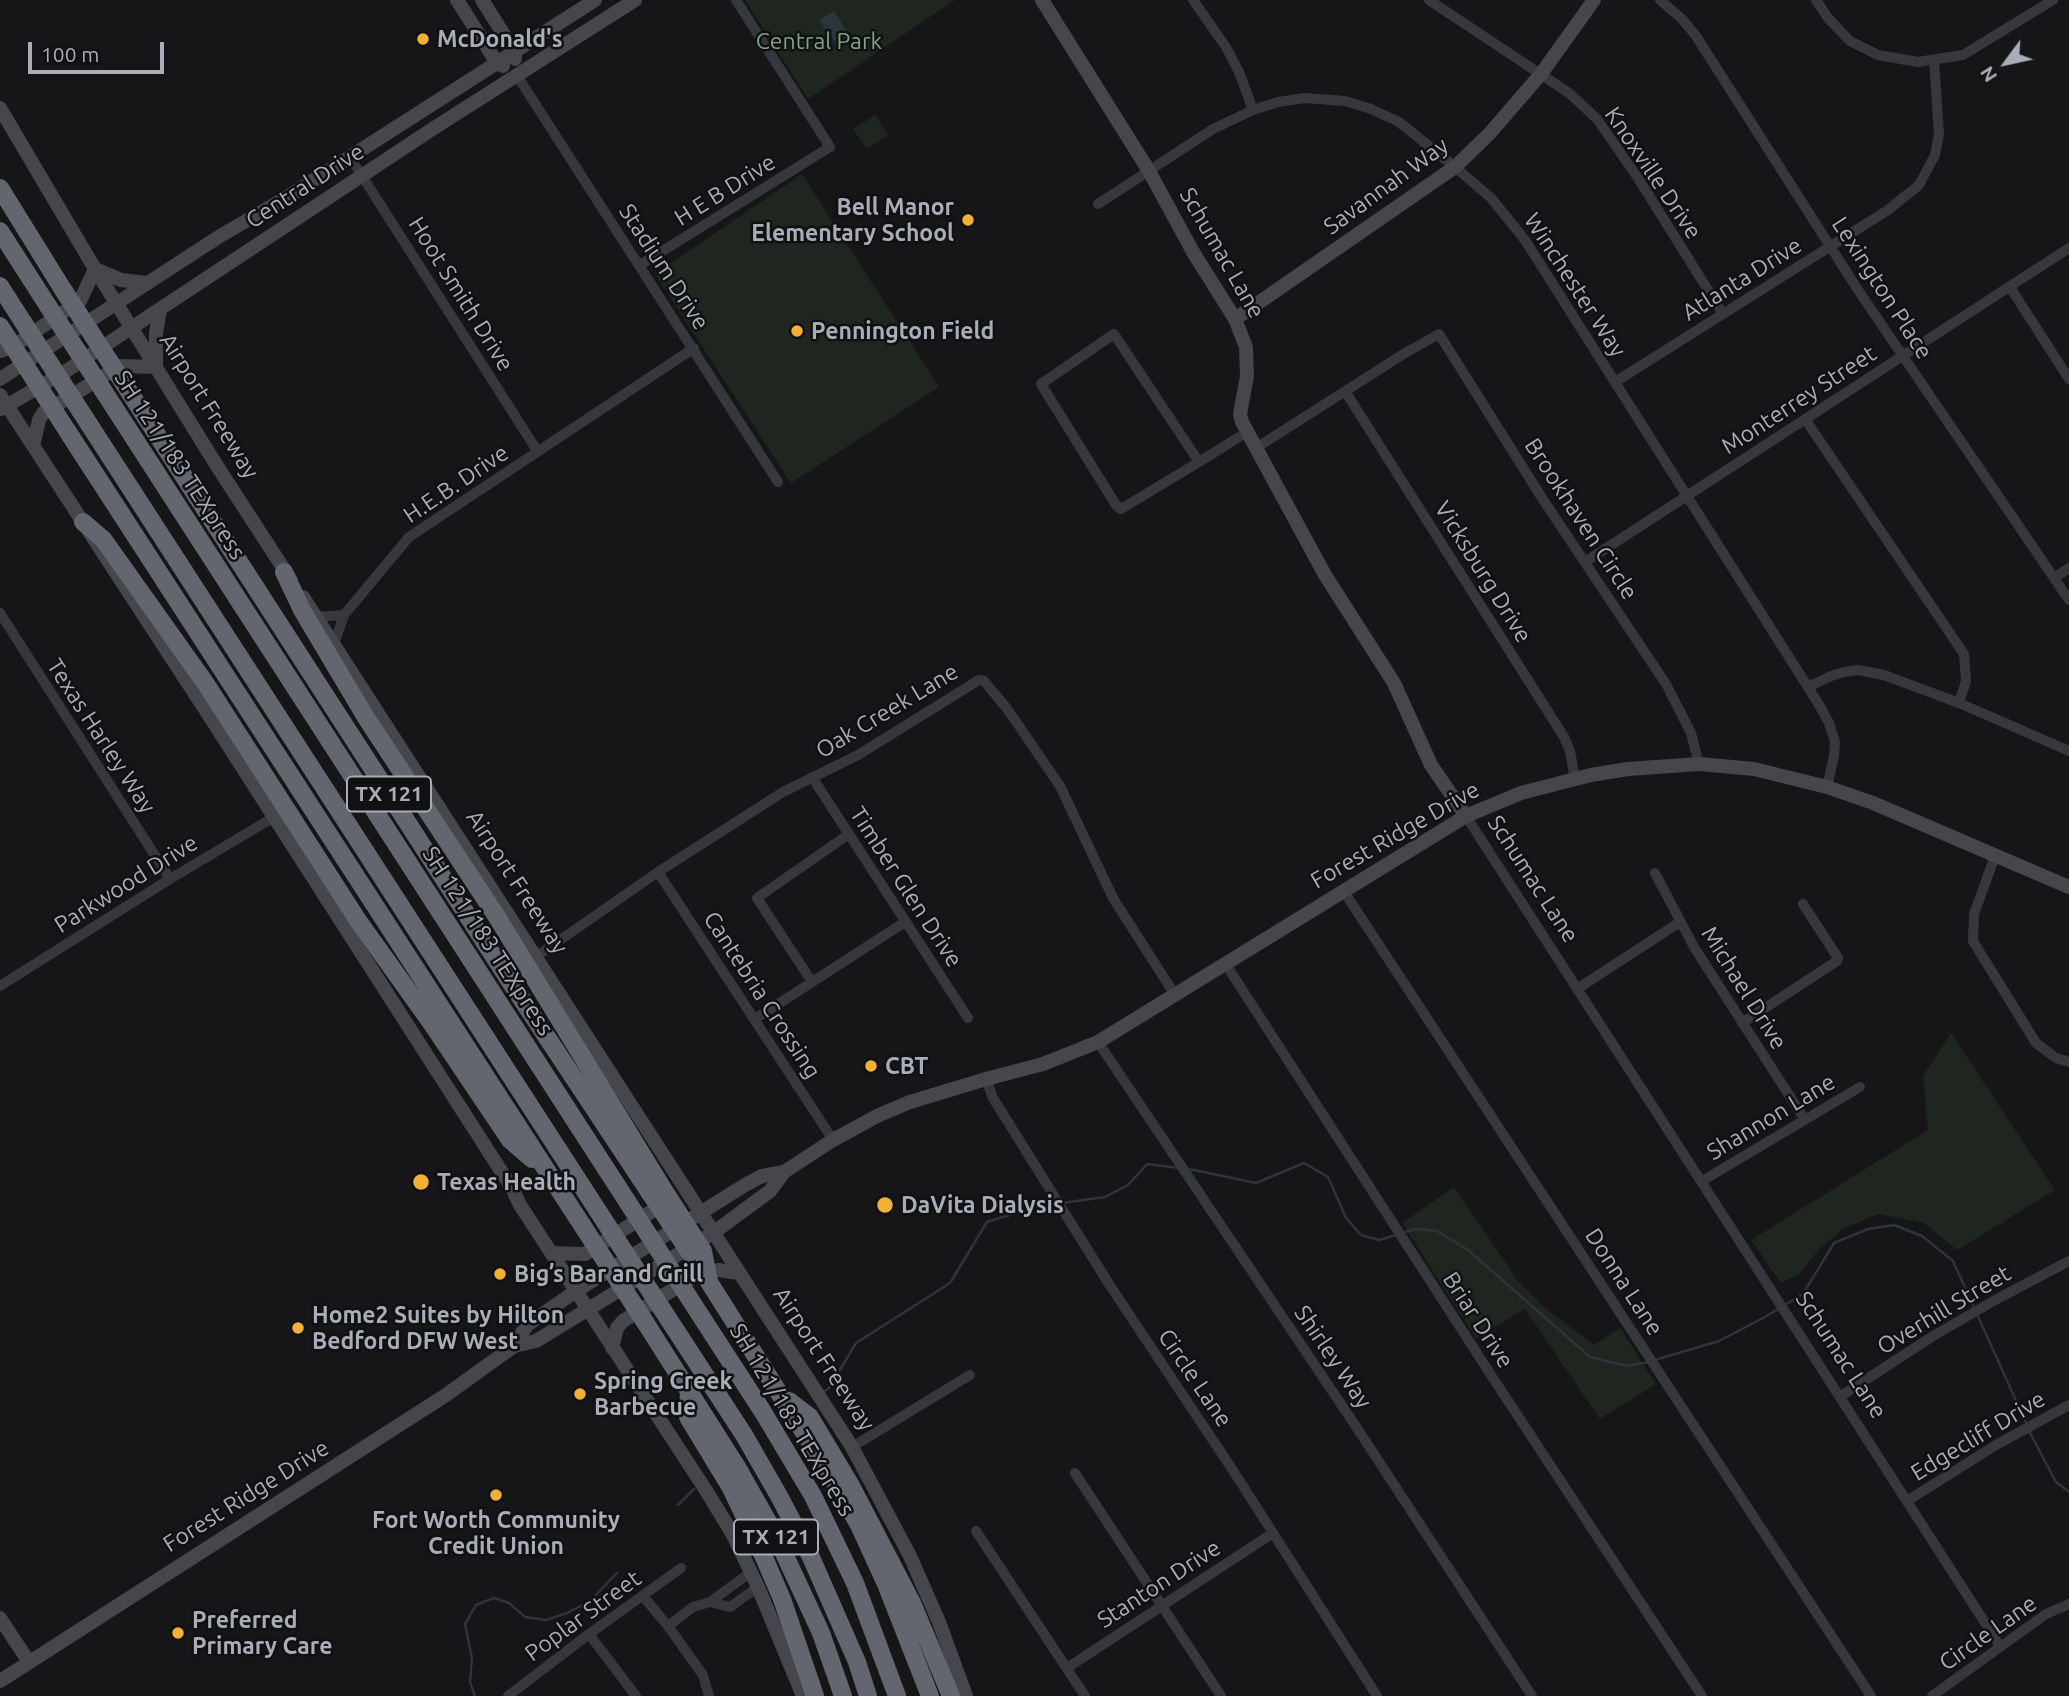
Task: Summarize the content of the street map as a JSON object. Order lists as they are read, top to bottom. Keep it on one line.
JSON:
{"streets":{"highway":["SH 121/183 TEXpress","TX 121"],"main road":["Central Drive","Savannah Way","Schumac Lane","Airport Freeway","Forest Ridge Drive"],"street":["Knoxville Drive","H E B Drive","Stadium Drive","Atlanta Drive","Winchester Way","Lexington Place","Hoot Smith Drive","Monterrey Street","H.E.B. Drive","Brookhaven Circle","Vicksburg Drive","Oak Creek Lane","Texas Harley Way","Parkwood Drive","Timber Glen Drive","Michael Drive","Cantebria Crossing","Shannon Lane","Donna Lane","Overhill Street","Briar Drive","Shirley Way","Circle Lane","Edgecliff Drive","Stanton Drive","Poplar Street"]},"crossings":[["Knoxville Drive","Savannah Way"],["Knoxville Drive","Atlanta Drive"],["Central Drive","Stadium Drive"],["Central Drive","Hoot Smith Drive"],["Central Drive","Airport Freeway"],["Savannah Way","Schumac Lane"],["Savannah Way","Winchester Way"],["H E B Drive","Stadium Drive"],["Schumac Lane","Winchester Way"],["Schumac Lane","Forest Ridge Drive"],["Schumac Lane","Shannon Lane"],["Schumac Lane","Overhill Street"],["Schumac Lane","Circle Lane"],["Schumac Lane","Edgecliff Drive"],["Atlanta Drive","Winchester Way"],["Atlanta Drive","Lexington Place"],["Winchester Way","Monterrey Street"],["Winchester Way","Forest Ridge Drive"],["Lexington Place","Monterrey Street"],["Hoot Smith Drive","H.E.B. Drive"],["Monterrey Street","Brookhaven Circle"],["Airport Freeway","H.E.B. Drive"],["Airport Freeway","Oak Creek Lane"],["Airport Freeway","Forest Ridge Drive"],["Brookhaven Circle","Vicksburg Drive"],["Brookhaven Circle","Forest Ridge Drive"],["Vicksburg Drive","Forest Ridge Drive"],["Oak Creek Lane","Forest Ridge Drive"],["Oak Creek Lane","Timber Glen Drive"],["Oak Creek Lane","Cantebria Crossing"],["Texas Harley Way","Parkwood Drive"],["Forest Ridge Drive","Cantebria Crossing"],["Forest Ridge Drive","Donna Lane"],["Forest Ridge Drive","Briar Drive"],["Forest Ridge Drive","Shirley Way"],["Forest Ridge Drive","Circle Lane"],["Michael Drive","Shannon Lane"],["Circle Lane","Stanton Drive"]],"parks":["Central Park"],"places":["McDonald's","Bell Manor Elementary School","Pennington Field","CBT","Texas Health","DaVita Dialysis","Big’s Bar and Grill","Home2 Suites by Hilton Bedford DFW West","Spring Creek Barbecue","Fort Worth Community Credit Union","Preferred Primary Care"],"scale_bar":"100 m","north":"bottom left"}
